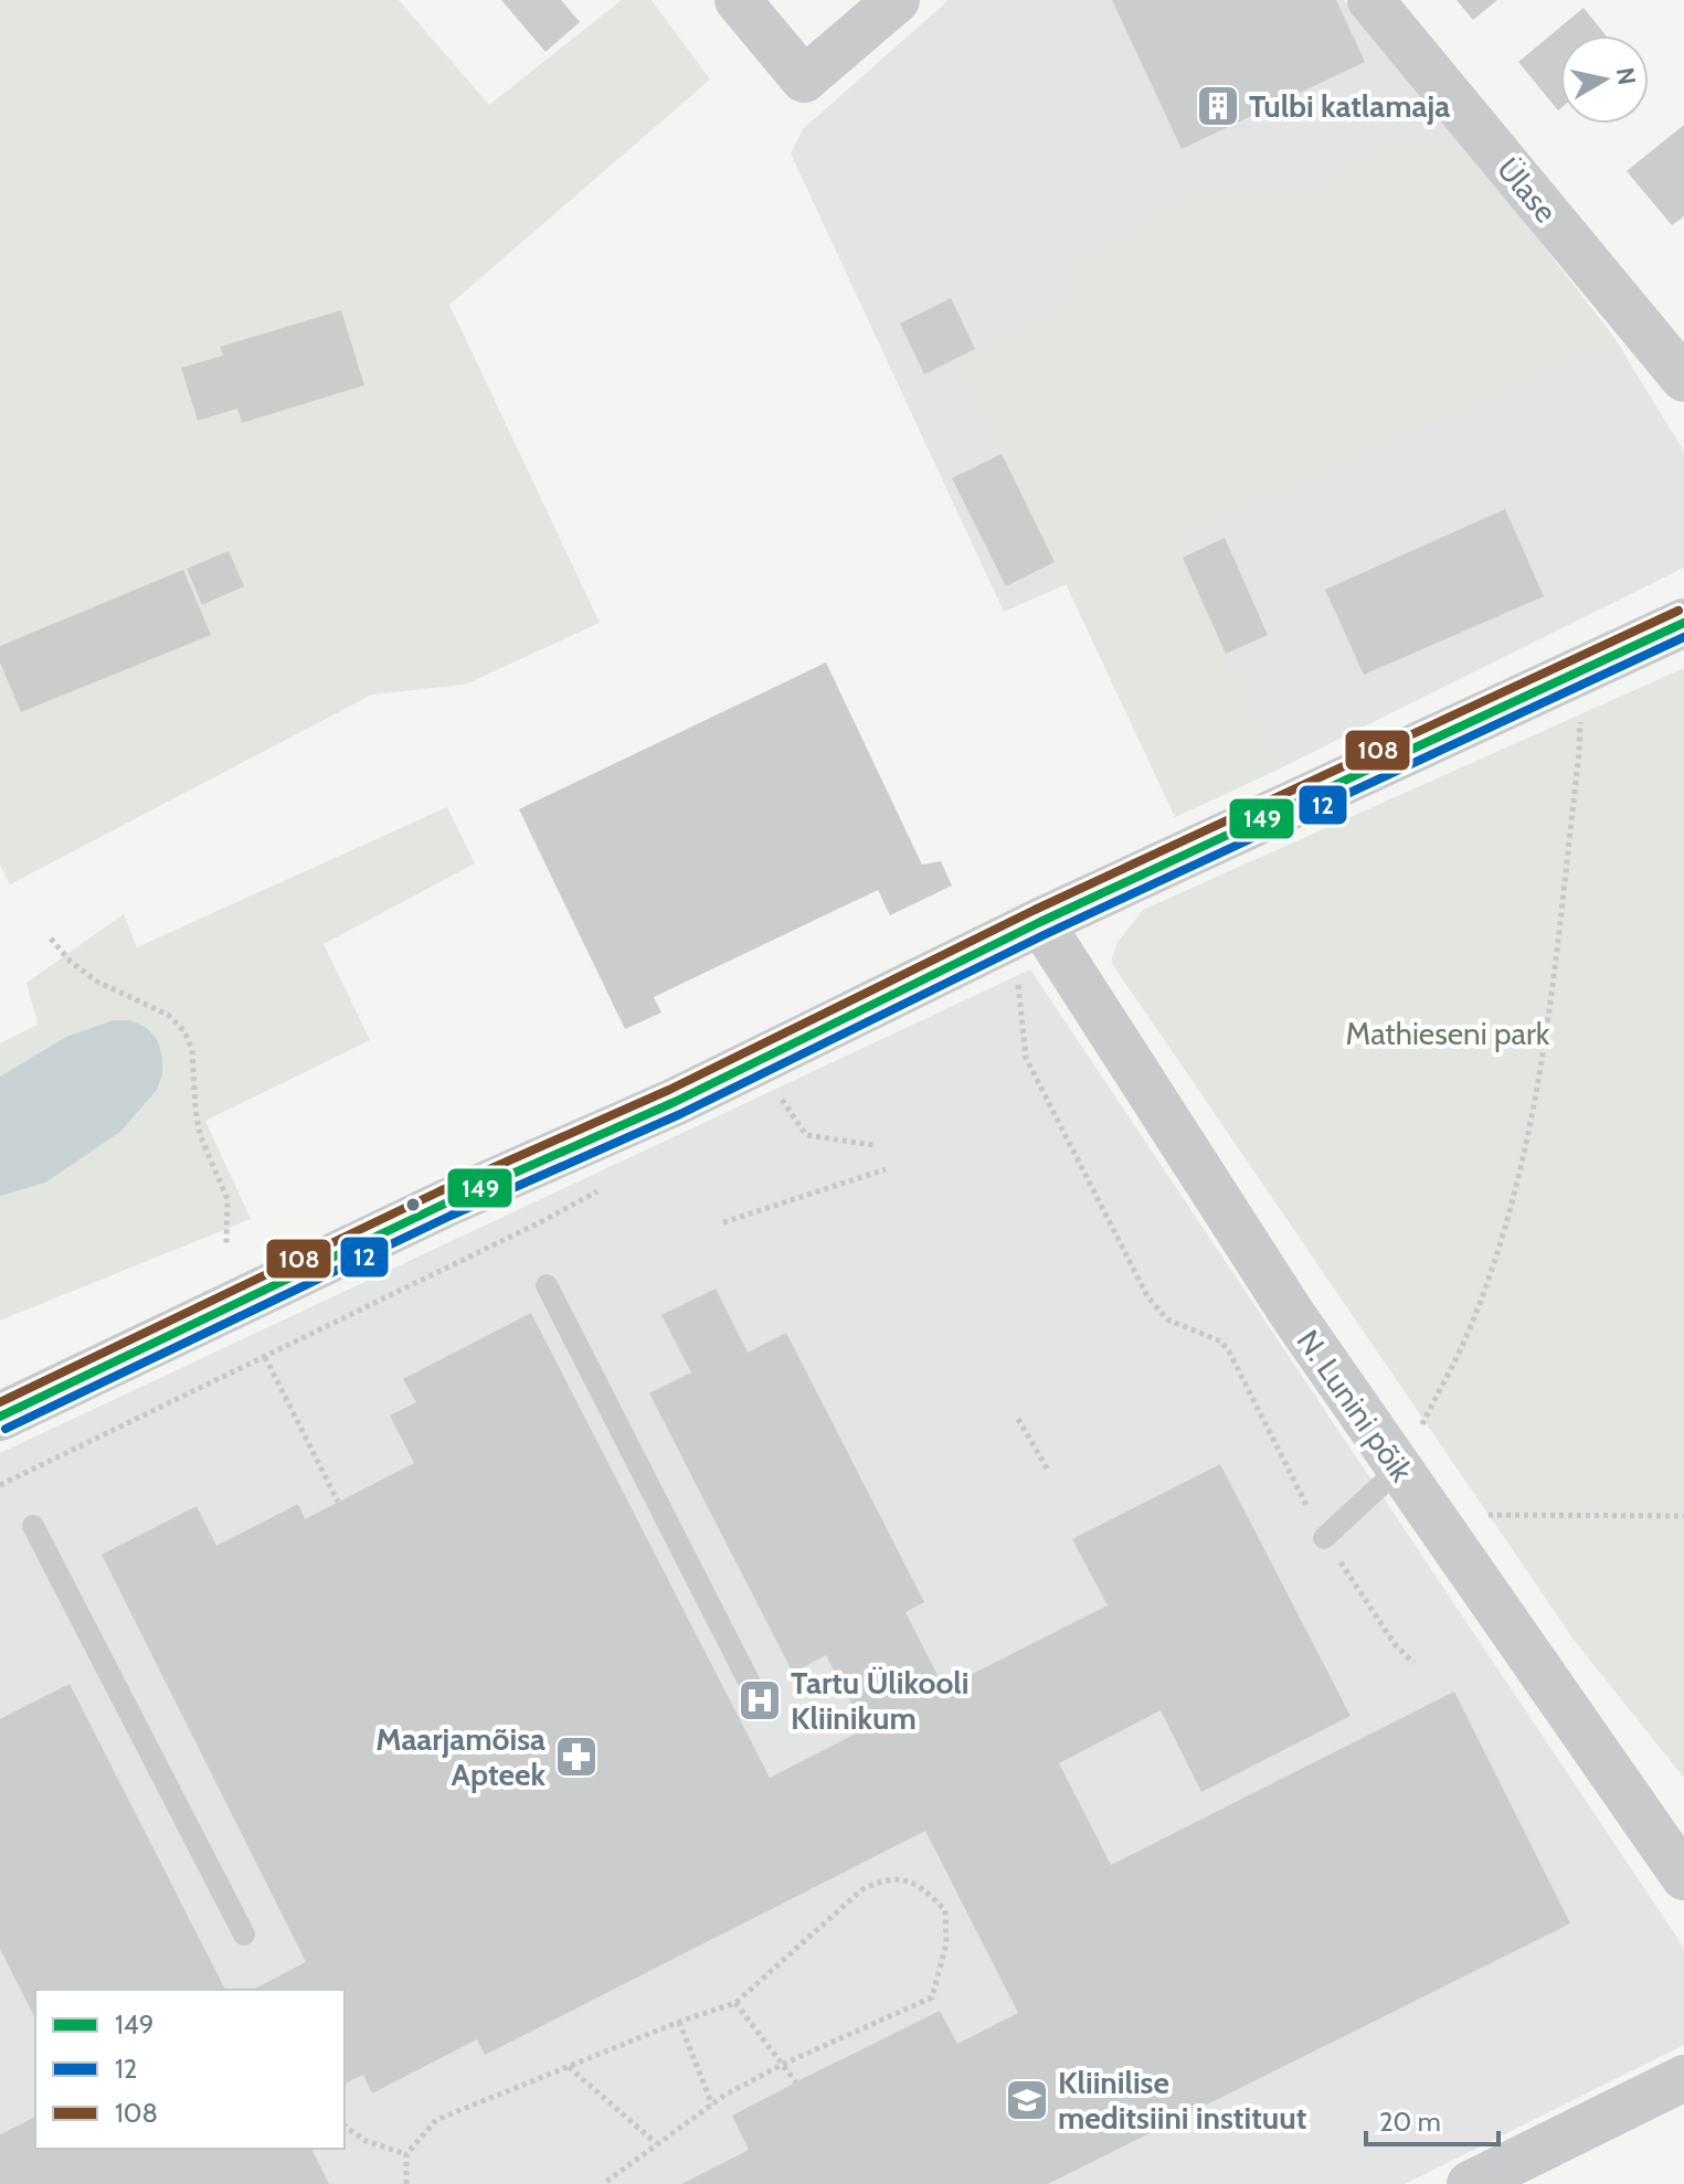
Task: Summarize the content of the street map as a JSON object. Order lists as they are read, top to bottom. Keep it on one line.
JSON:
{"streets":{"street":["Ülase","N. Lunini põik"]},"parks":["Mathieseni park"],"places":{"building":["Tulbi katlamaja"],"hospital":["Tartu Ülikooli Kliinikum"],"pharmacy":["Maarjamõisa Apteek"],"school or university":["Kliinilise meditsiini instituut"]},"lines":["transit line 108","transit line 149","transit line 12"],"legend":["149","12","108"],"scale_bar":"20 m","north":"right"}
